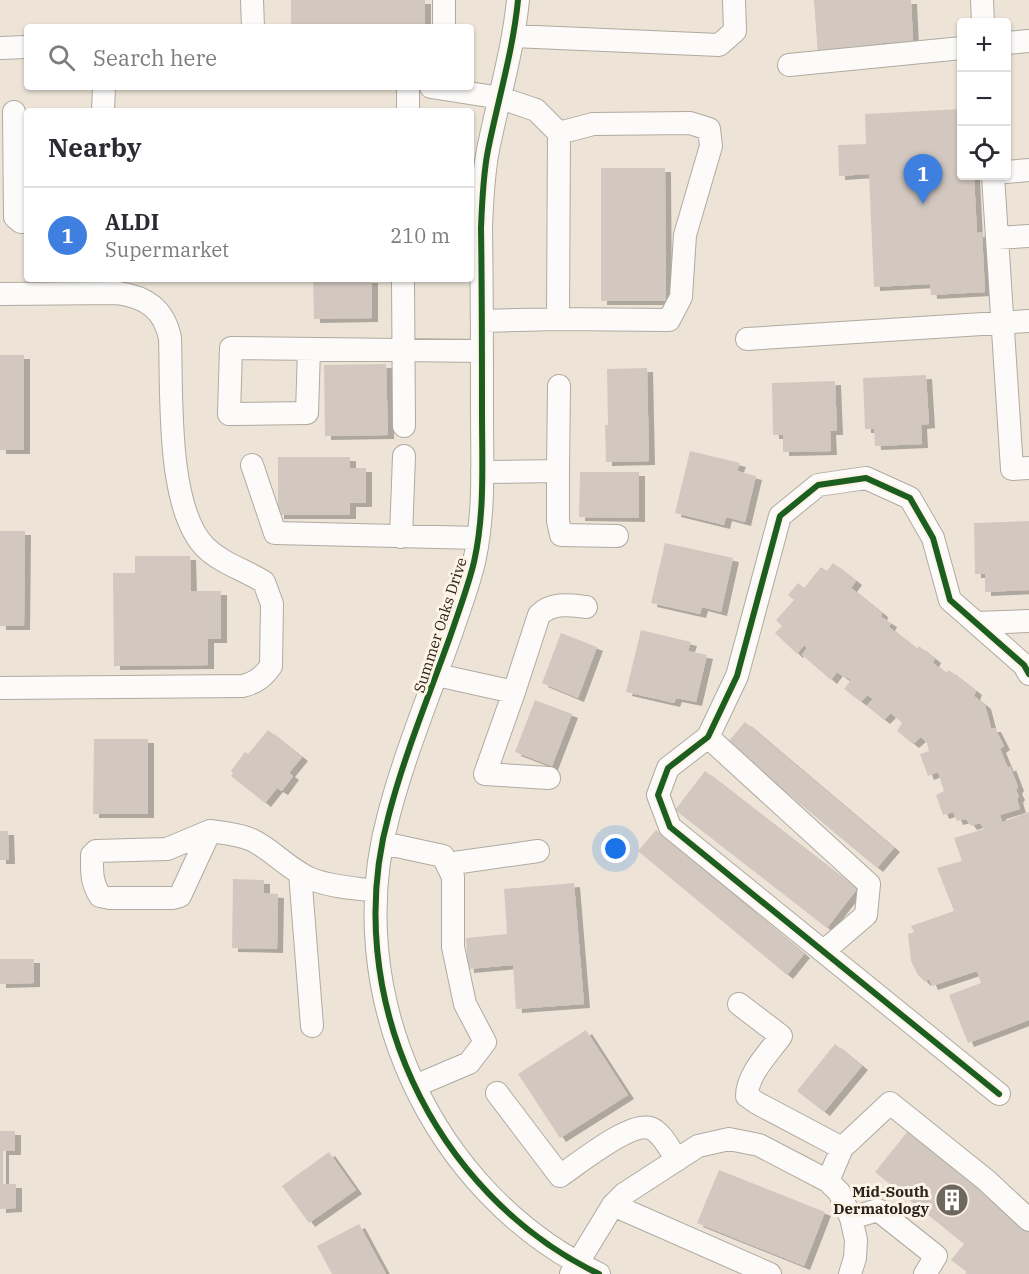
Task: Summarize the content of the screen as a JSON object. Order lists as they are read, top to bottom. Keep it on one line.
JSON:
{"streets":{"street":["Summer Oaks Drive"]},"places":{"building":["Mid-South Dermatology"]},"page":{"map_buttons":["+","−"],"search":"Search here","heading":"Nearby","pins":"1","list":[{"mark":"1","name":"ALDI","note":"Supermarket","value":"210 m"}]}}
